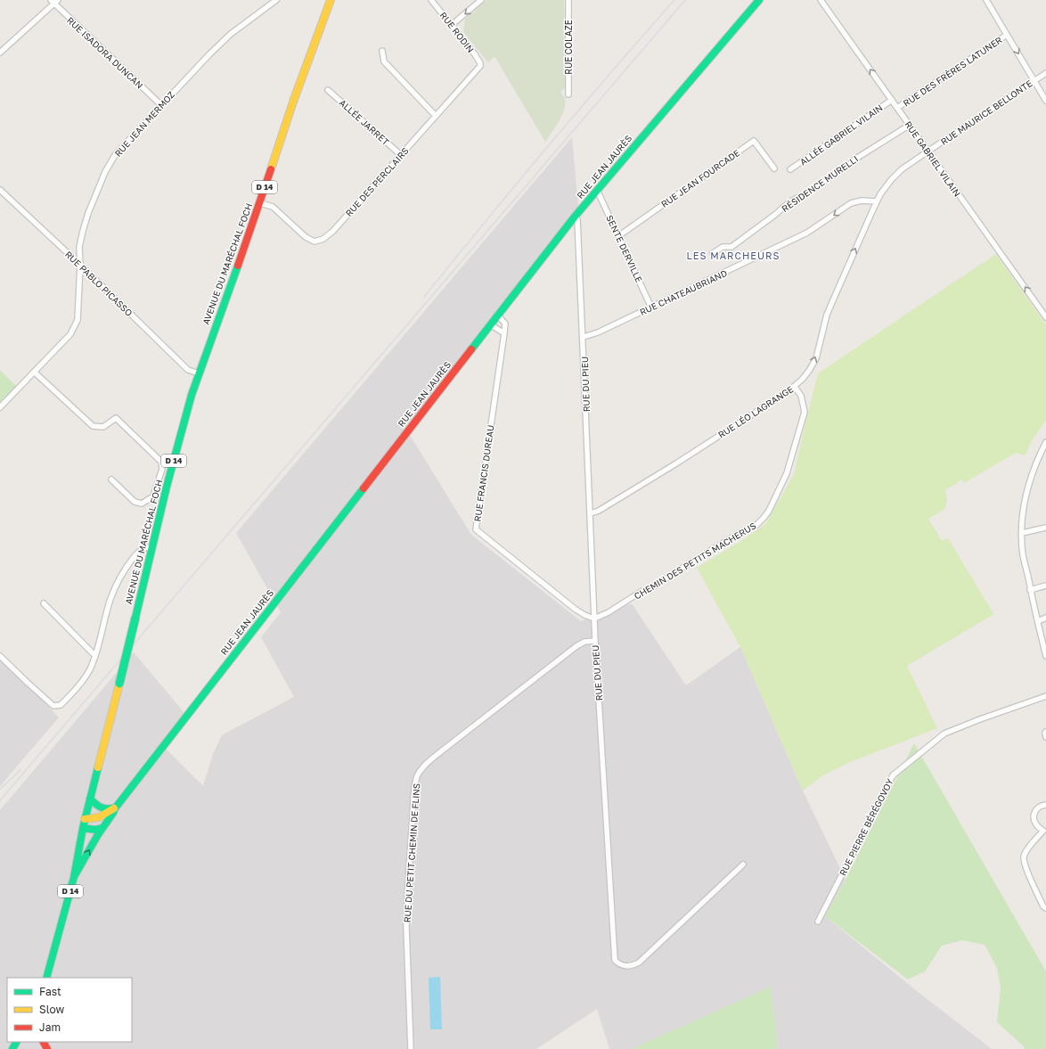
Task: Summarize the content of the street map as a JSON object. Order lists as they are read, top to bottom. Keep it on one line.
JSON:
{"streets":{"main road":["RUE JEAN JAURÈS","D 14","AVENUE DU MARÉCHAL FOCH"],"street":["RUE RODIN","RUE COLAZE","RUE ISADORA DUNCAN","RUE DES FRÈRES LATUNER","RUE MAURICE BELLONTE","ALLÉE JARRET","RUE JEAN MERMOZ","ALLÉE GABRIEL VILAIN","RUE GABRIEL VILAIN","RUE JEAN FOURCADE","RUE DES PERCLAIRS","RÉSIDENCE MURELLI","SENTE DERVILLE","RUE PABLO PICASSO","RUE CHATEAUBRIAND","RUE DU PIEU","RUE LÉO LAGRANGE","RUE FRANCIS DUREAU","CHEMIN DES PETITS MACHERUS","RUE PIERRE BÉRÉGOVOY","RUE DU PETIT CHEMIN DE FLINS"]},"crossings":[["RUE RODIN","RUE DES PERCLAIRS"],["RUE ISADORA DUNCAN","RUE JEAN MERMOZ"],["RUE DES FRÈRES LATUNER","RUE GABRIEL VILAIN"],["RUE MAURICE BELLONTE","RUE GABRIEL VILAIN"],["RUE MAURICE BELLONTE","RUE LÉO LAGRANGE"],["ALLÉE JARRET","RUE DES PERCLAIRS"],["RUE JEAN MERMOZ","RUE PABLO PICASSO"],["ALLÉE GABRIEL VILAIN","RUE GABRIEL VILAIN"],["RUE GABRIEL VILAIN","RÉSIDENCE MURELLI"],["RUE GABRIEL VILAIN","RUE LÉO LAGRANGE"],["RUE JEAN JAURÈS","SENTE DERVILLE"],["RUE JEAN JAURÈS","AVENUE DU MARÉCHAL FOCH"],["RUE JEAN JAURÈS","RUE DU PIEU"],["RUE JEAN JAURÈS","RUE FRANCIS DUREAU"],["RUE JEAN FOURCADE","SENTE DERVILLE"],["RUE DES PERCLAIRS","AVENUE DU MARÉCHAL FOCH"],["SENTE DERVILLE","RUE CHATEAUBRIAND"],["AVENUE DU MARÉCHAL FOCH","RUE PABLO PICASSO"],["RUE CHATEAUBRIAND","RUE DU PIEU"],["RUE CHATEAUBRIAND","RUE LÉO LAGRANGE"],["RUE DU PIEU","RUE LÉO LAGRANGE"],["RUE DU PIEU","RUE FRANCIS DUREAU"],["RUE DU PIEU","CHEMIN DES PETITS MACHERUS"],["RUE DU PIEU","RUE DU PETIT CHEMIN DE FLINS"],["RUE LÉO LAGRANGE","CHEMIN DES PETITS MACHERUS"],["RUE FRANCIS DUREAU","CHEMIN DES PETITS MACHERUS"]],"one_way":["RUE GABRIEL VILAIN","RUE CHATEAUBRIAND","RUE LÉO LAGRANGE"],"districts":["LES MARCHEURS"],"legend":["Fast","Slow","Jam"]}
